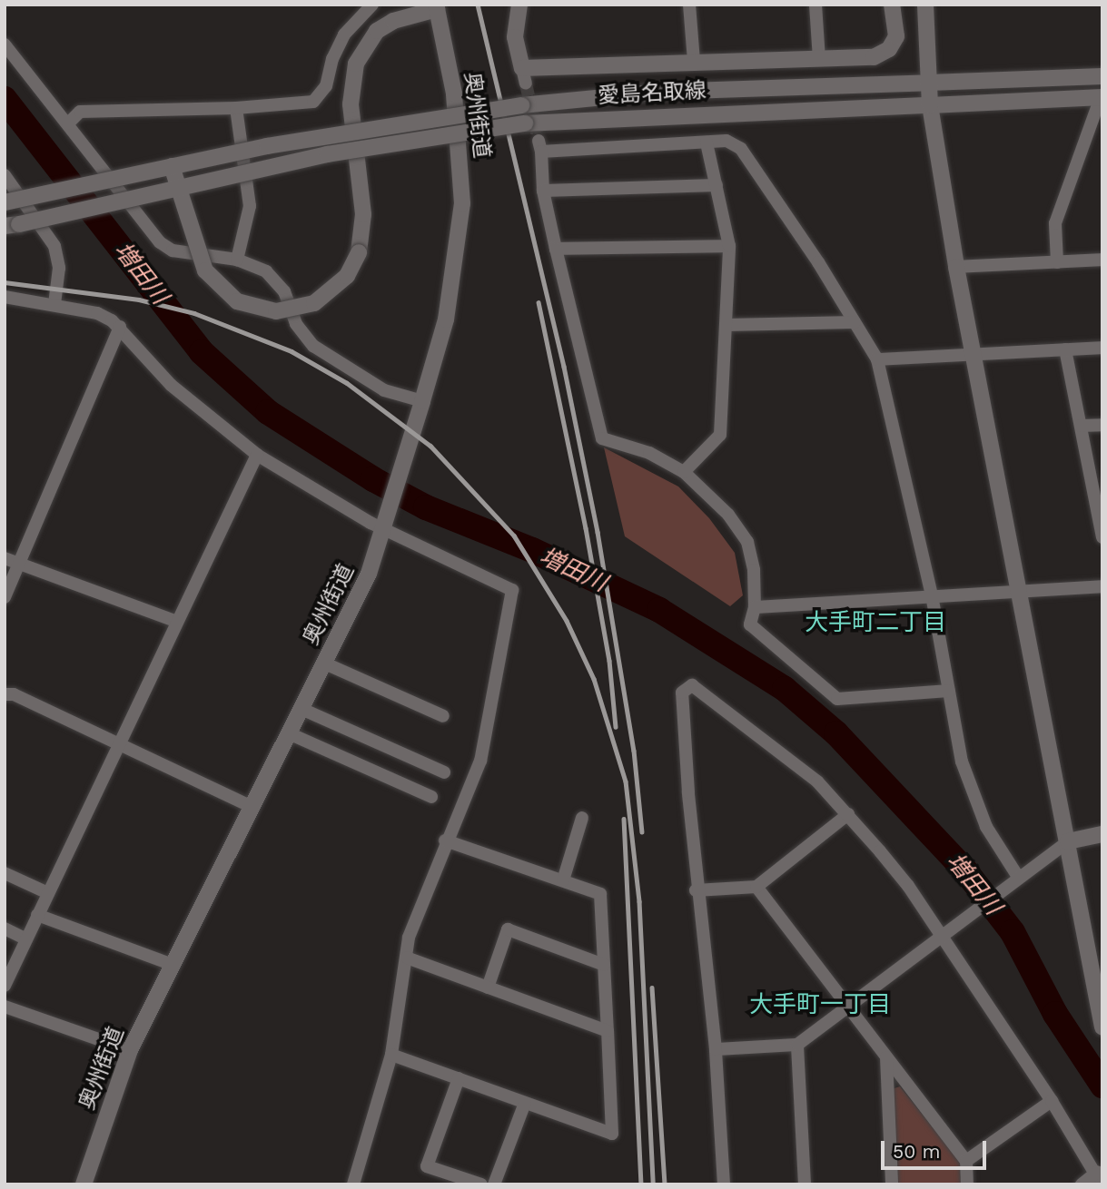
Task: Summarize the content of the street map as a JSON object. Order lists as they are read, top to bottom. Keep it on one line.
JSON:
{"streets":{"main road":["愛島名取線","奥州街道"]},"districts":["大手町二丁目","大手町一丁目"],"water":["増田川"],"scale_bar":"50 m"}
